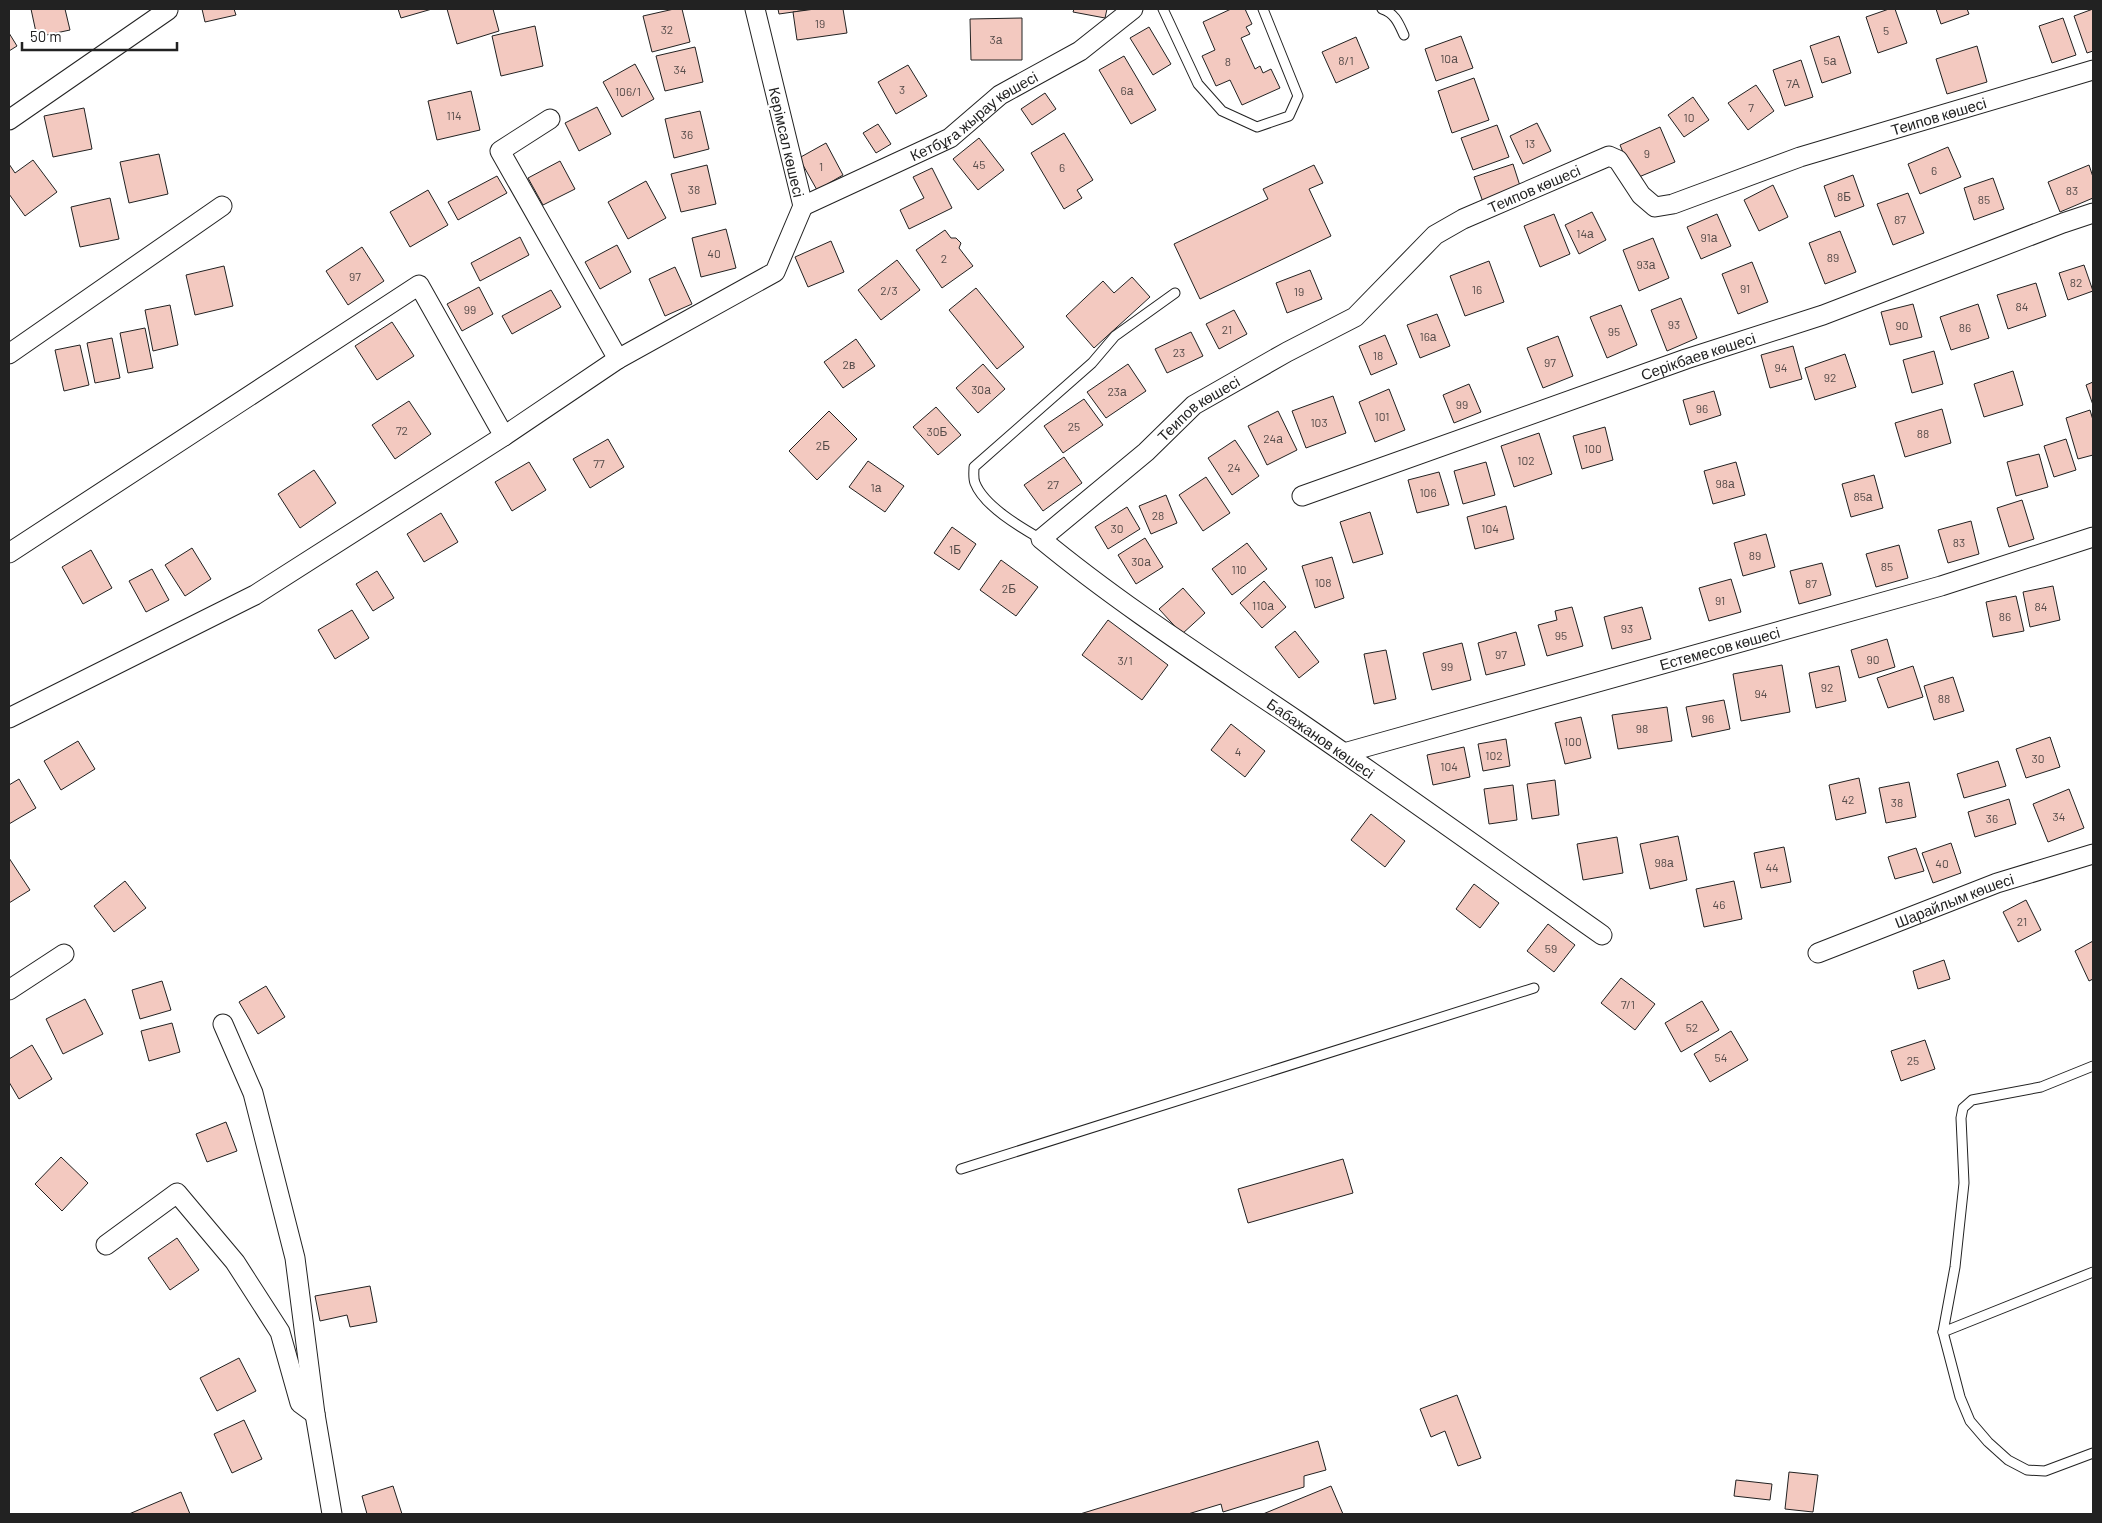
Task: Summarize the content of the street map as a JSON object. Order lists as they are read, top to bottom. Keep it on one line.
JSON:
{"streets":{"street":["Кетбұға жырау көшесі","Теипов көшесі","Керімсал көшесі","Серікбаев көшесі","Естемесов көшесі","Бабажанов көшесі","Шарайлым көшесі"]},"crossings":[["Кетбұға жырау көшесі","Керімсал көшесі"],["Теипов көшесі","Бабажанов көшесі"],["Естемесов көшесі","Бабажанов көшесі"]],"house_numbers":["19","32","5","3а","10а","8/1","5а","8","34","7А","3","6а","106/1","7","114","10","36","13","9","45","1","6","6","38","83","8Б","85","87","14а","91а","40","89","2","93а","97","82","91","16","2/3","19","84","99","93","90","86","21","95","16а","23","18","97","2в","94","92","30а","23а","99","96","101","103","25","72","30Б","88","24а","2Б","100","102","77","24","98а","27","1а","106","85а","28","30","104","83","1Б","89","30а","85","110","108","87","2Б","91","110а","84","86","93","95","97","90","3/1","99","92","94","88","96","98","100","4","102","30","104","42","38","34","36","98а","40","44","46","21","59","7/1","52","54","25"],"scale_bar":"50 m"}
